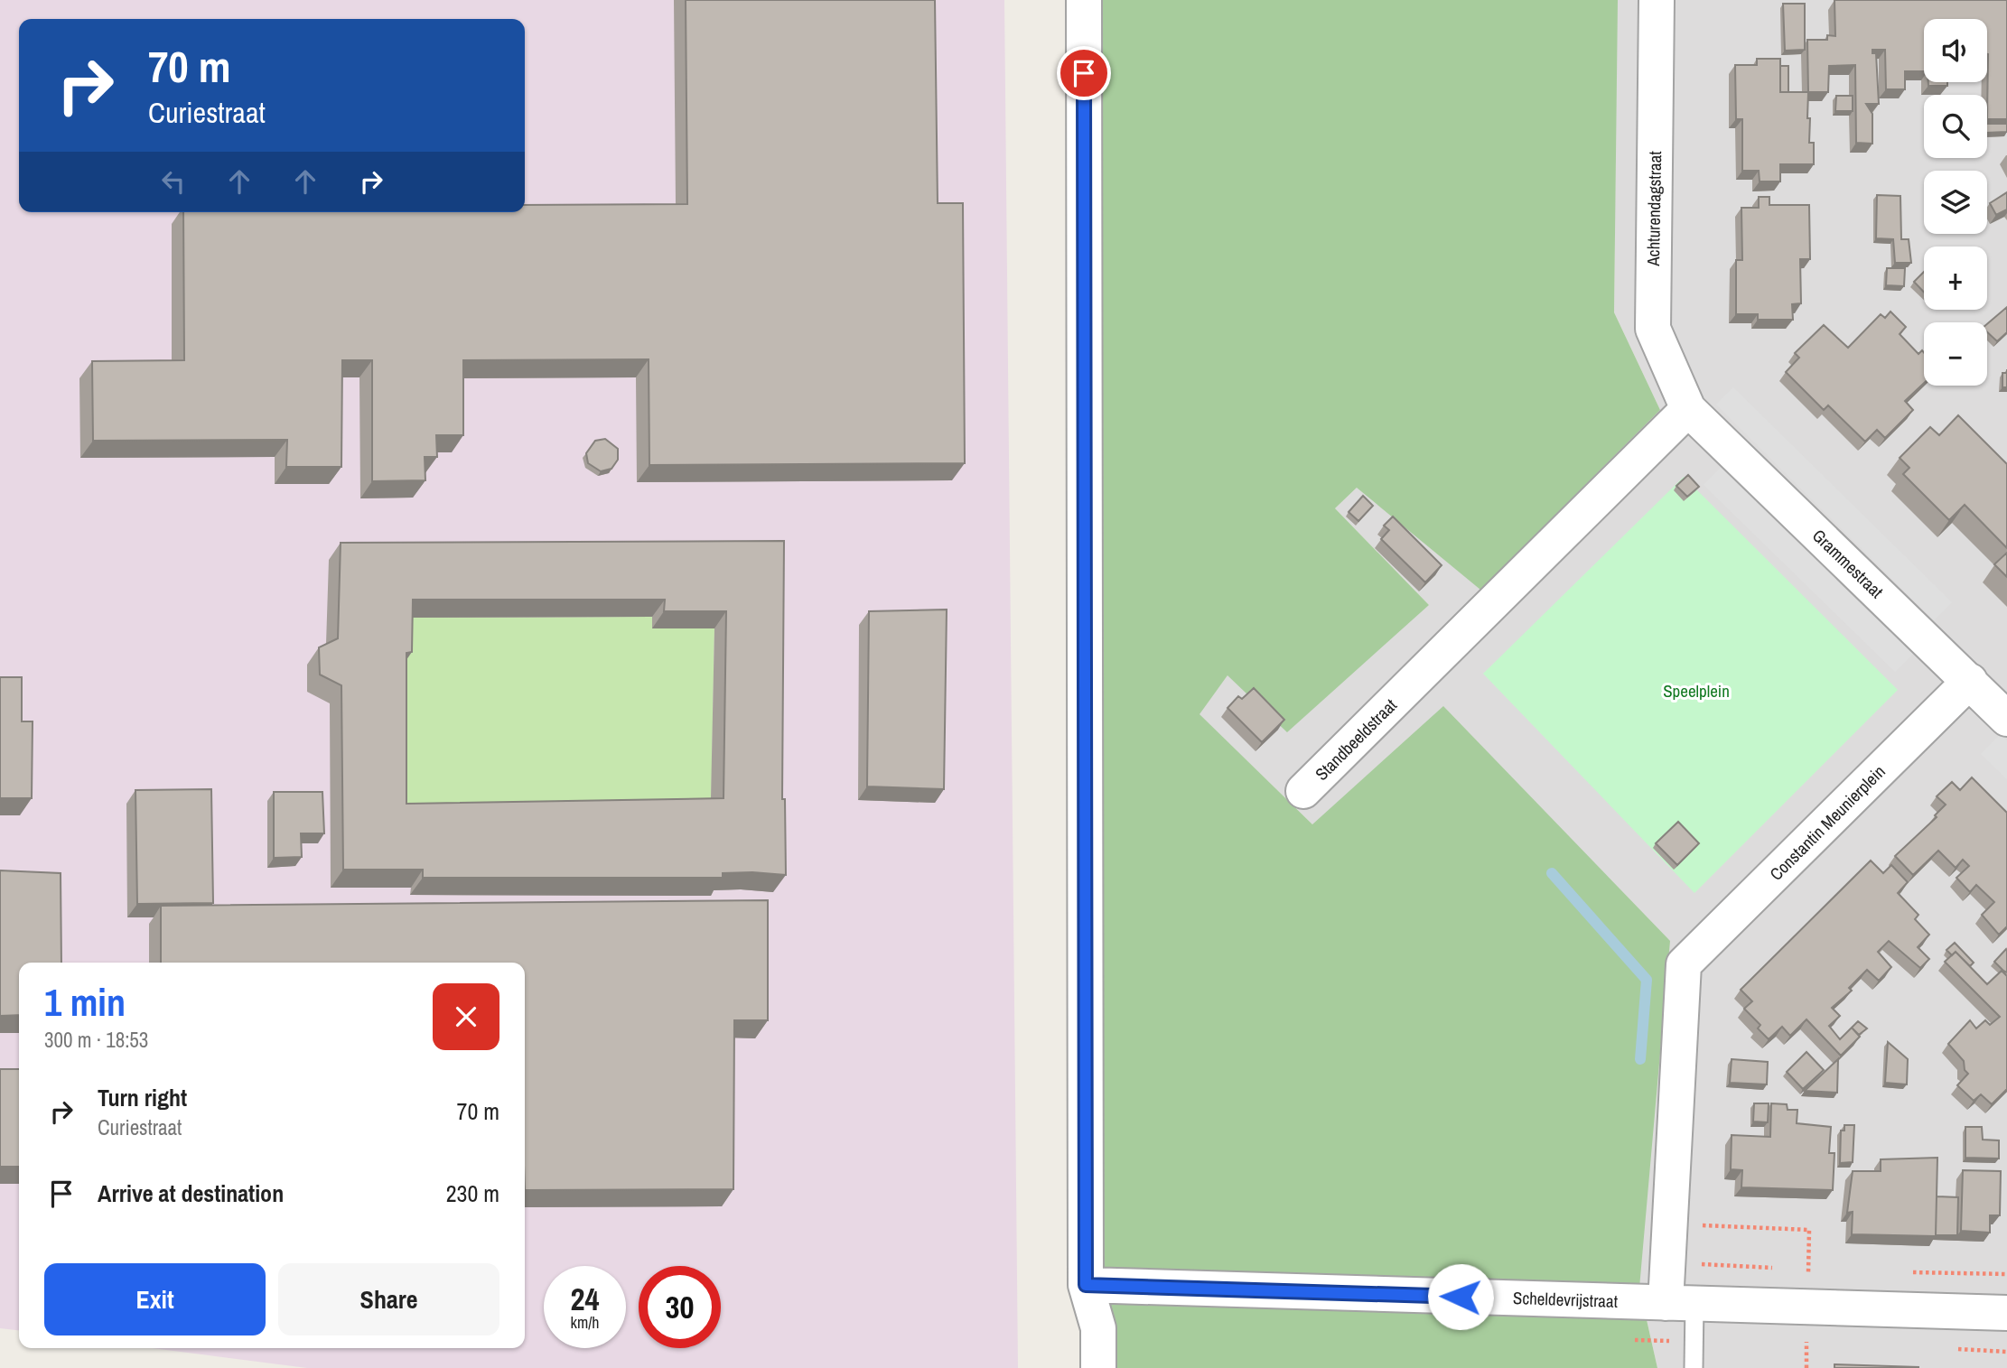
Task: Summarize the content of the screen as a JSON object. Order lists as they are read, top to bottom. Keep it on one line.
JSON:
{"streets":{"street":["Achturendagstraat","Grammestraat","Standbeeldstraat","Constantin Meunierplein","Scheldevrijstraat"]},"crossings":[["Achturendagstraat","Grammestraat"],["Achturendagstraat","Standbeeldstraat"],["Grammestraat","Standbeeldstraat"],["Grammestraat","Constantin Meunierplein"]],"parks":["Speelplein"],"page":{"map_buttons":["+","−"],"turn":["70 m","Curiestraat"],"heading":["1 min","300 m · 18:53"],"list":[{"name":"Turn right","note":"Curiestraat","value":"70 m"},{"name":"Arrive at destination","value":"230 m"}],"buttons":["Exit","Share"],"speed":"24 km/h","limit":"30"}}
